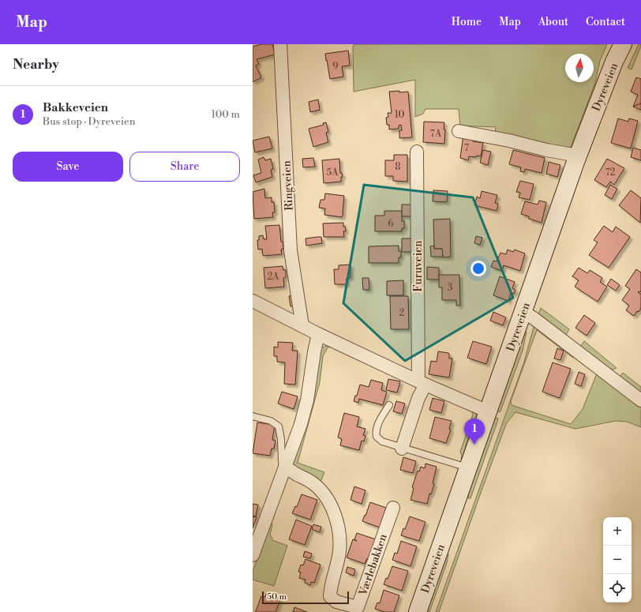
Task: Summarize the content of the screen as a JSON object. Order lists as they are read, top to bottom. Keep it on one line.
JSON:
{"streets":{"main road":["Dyreveien"],"street":["Ringveien","Furuveien","Værlebakken"]},"house_numbers":["9","10","7A","7","8","5A","72","6","2A","3","2"],"scale_bar":"50 m","north":"top","page":{"header":"Map","nav":["Home","Map","About","Contact"],"heading":"Nearby","list":[{"mark":"1","name":"Bakkeveien","note":"Bus stop · Dyreveien","value":"100 m"}],"buttons":["Save","Share"],"pins":"1","map_buttons":["+","−"],"scale":"50 m"}}
